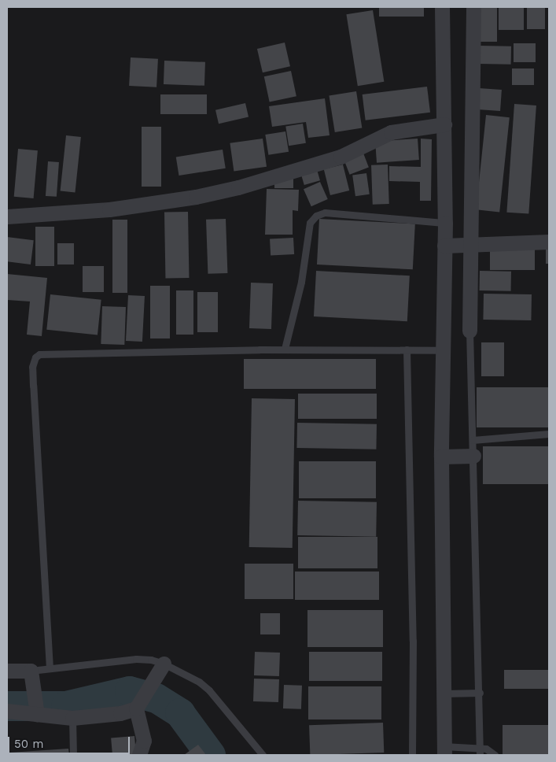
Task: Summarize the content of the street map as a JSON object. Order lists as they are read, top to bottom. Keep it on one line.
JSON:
{"scale_bar":"50 m"}
